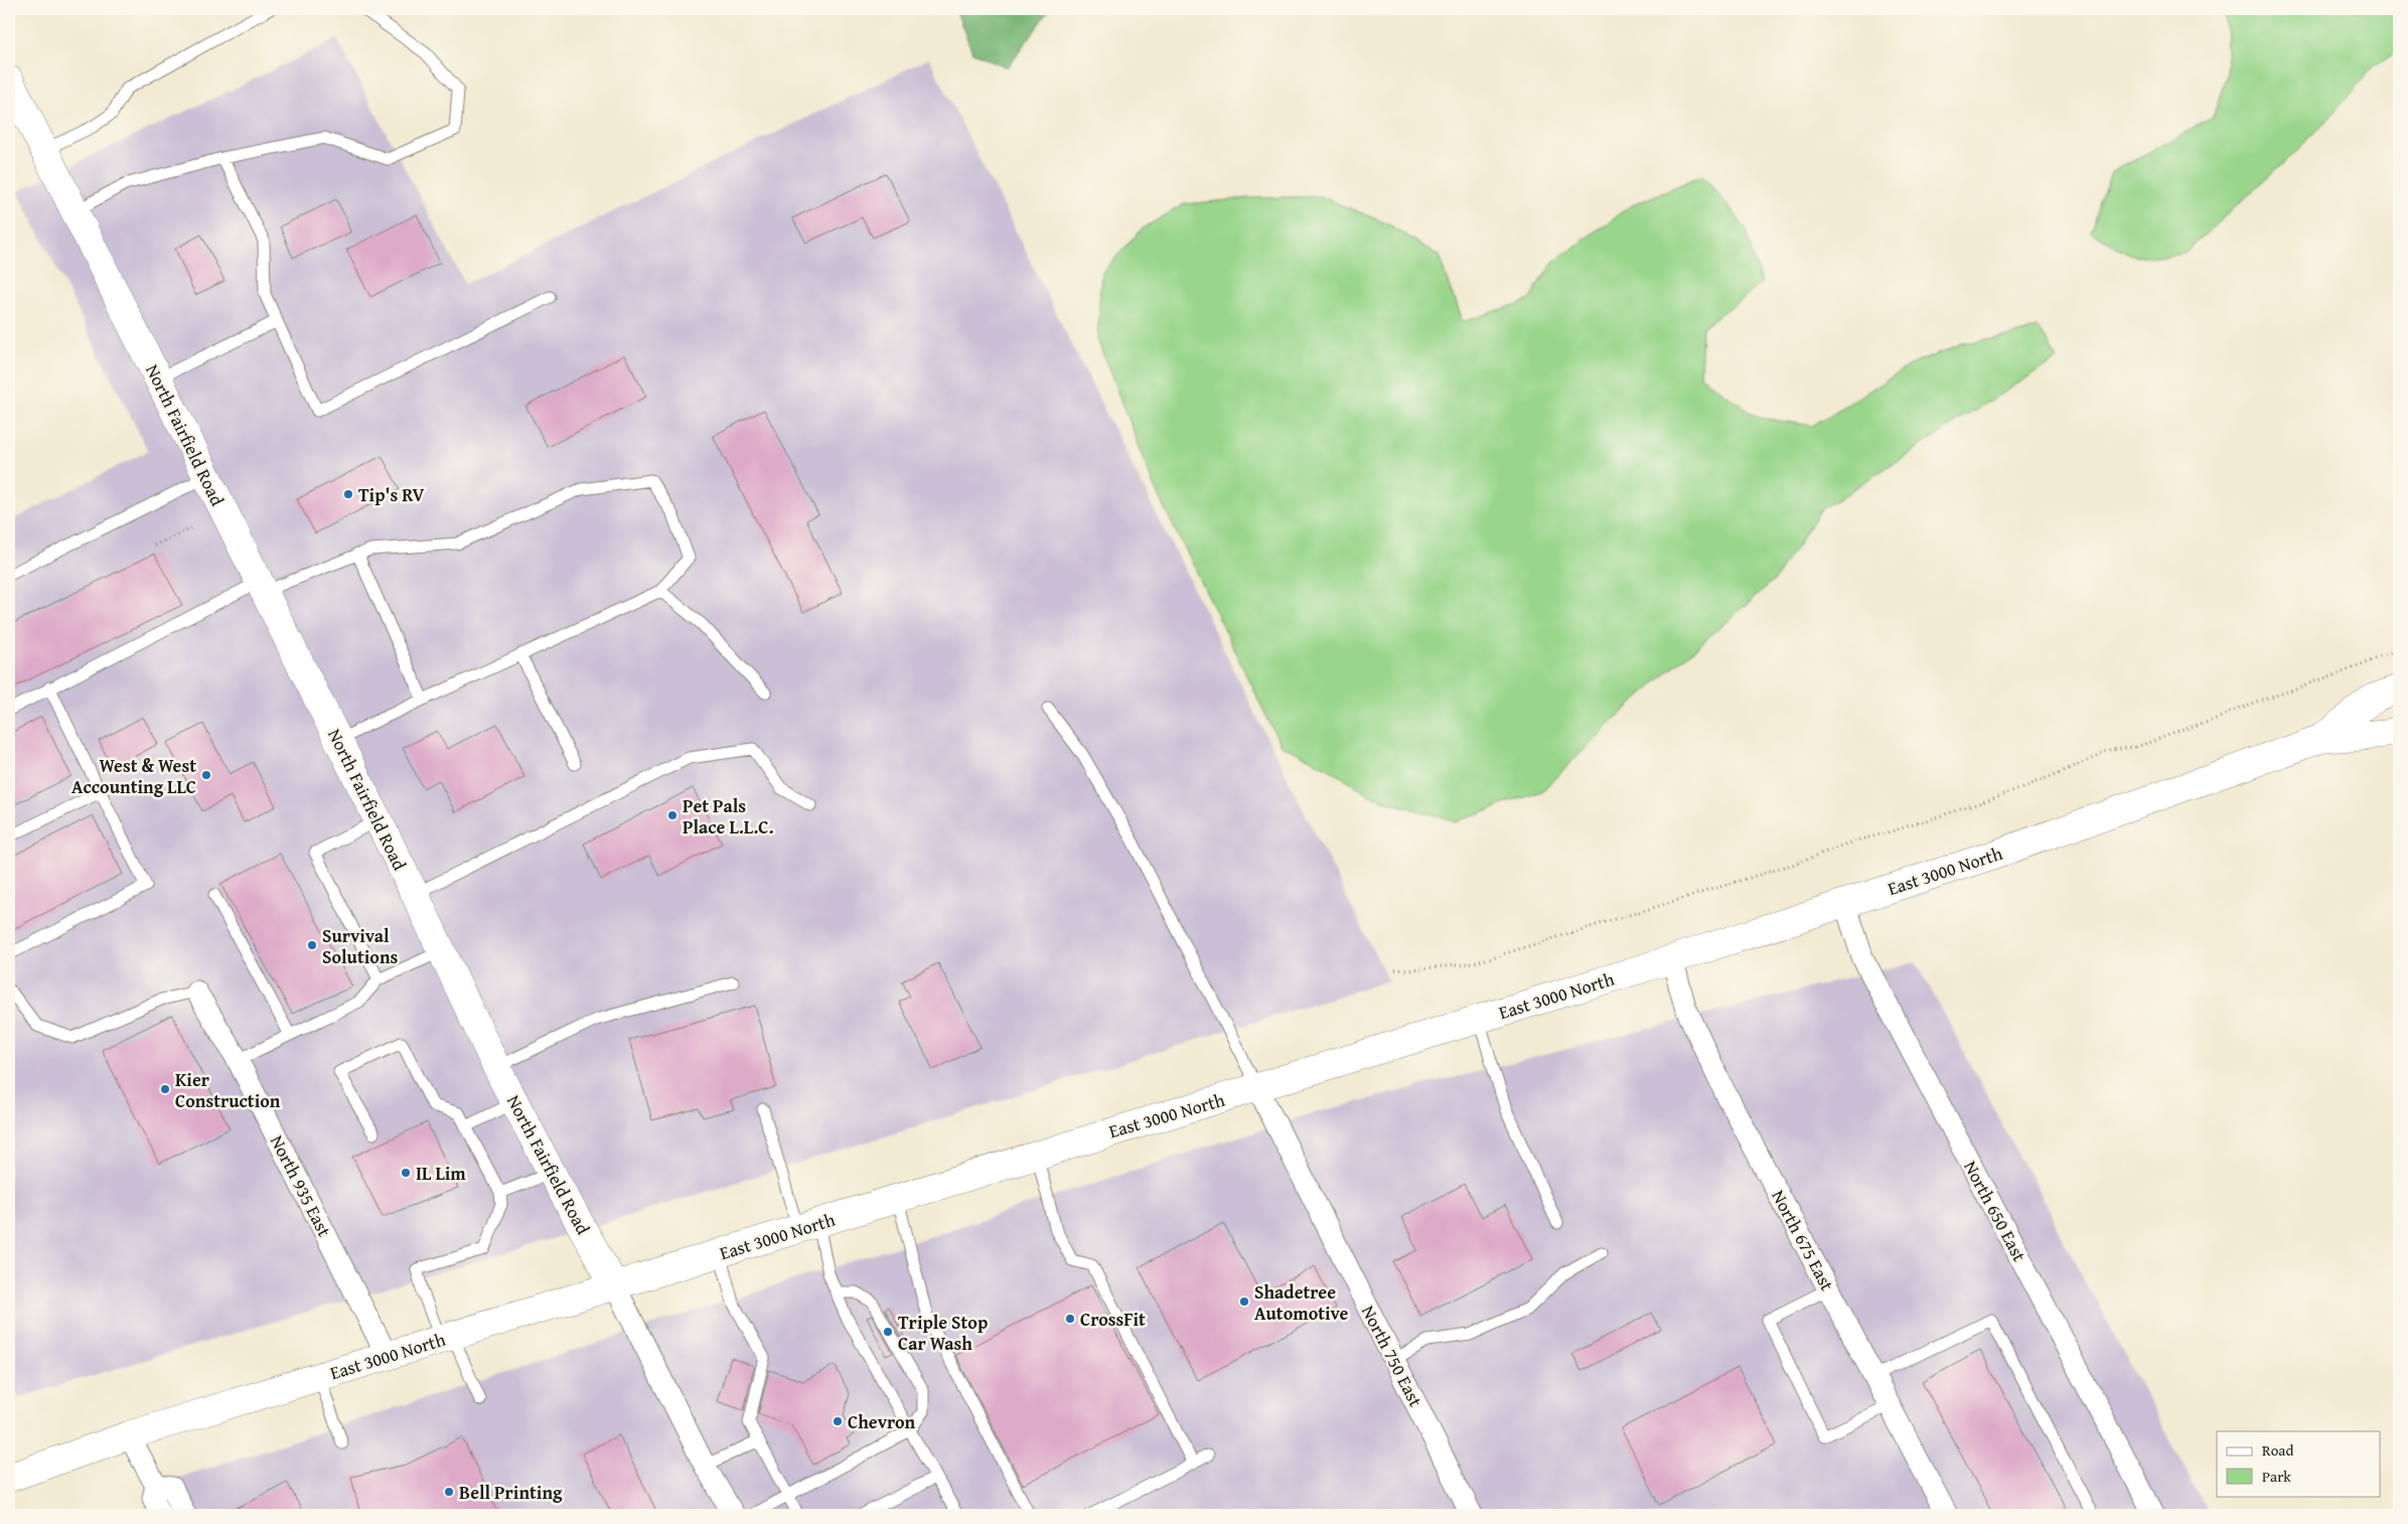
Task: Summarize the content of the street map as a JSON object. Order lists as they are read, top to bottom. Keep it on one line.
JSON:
{"streets":{"main road":["North Fairfield Road","East 3000 North"],"street":["North 935 East","North 650 East","North 675 East","North 750 East"]},"crossings":[["North Fairfield Road","East 3000 North"],["East 3000 North","North 935 East"],["East 3000 North","North 650 East"],["East 3000 North","North 675 East"],["East 3000 North","North 750 East"]],"places":["Tip's RV","West & West Accounting LLC","Pet Pals Place L.L.C.","Survival Solutions","Kier Construction","IL Lim","Shadetree Automotive","CrossFit","Triple Stop Car Wash","Chevron","Bell Printing"],"legend":["Road","Park"]}
